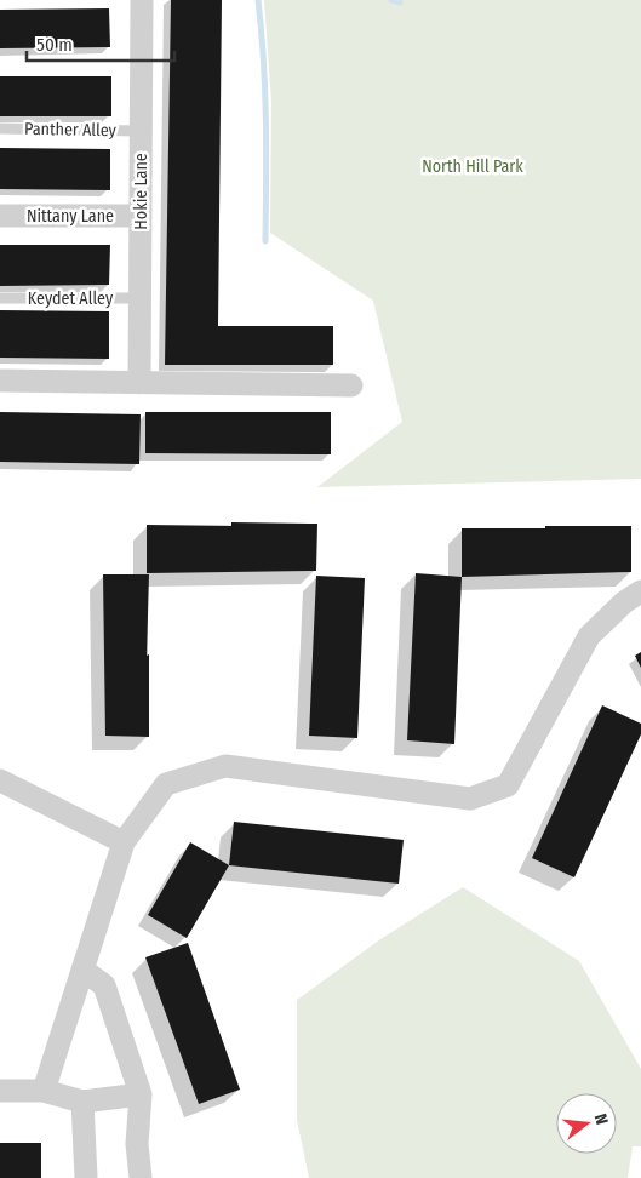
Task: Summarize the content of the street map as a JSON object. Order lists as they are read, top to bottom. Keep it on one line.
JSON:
{"streets":{"street":["Hokie Lane","Nittany Lane"],"lane":["Panther Alley","Keydet Alley"]},"crossings":[["Panther Alley","Hokie Lane"],["Hokie Lane","Nittany Lane"],["Hokie Lane","Keydet Alley"]],"parks":["North Hill Park"],"scale_bar":"50 m","north":"right"}
